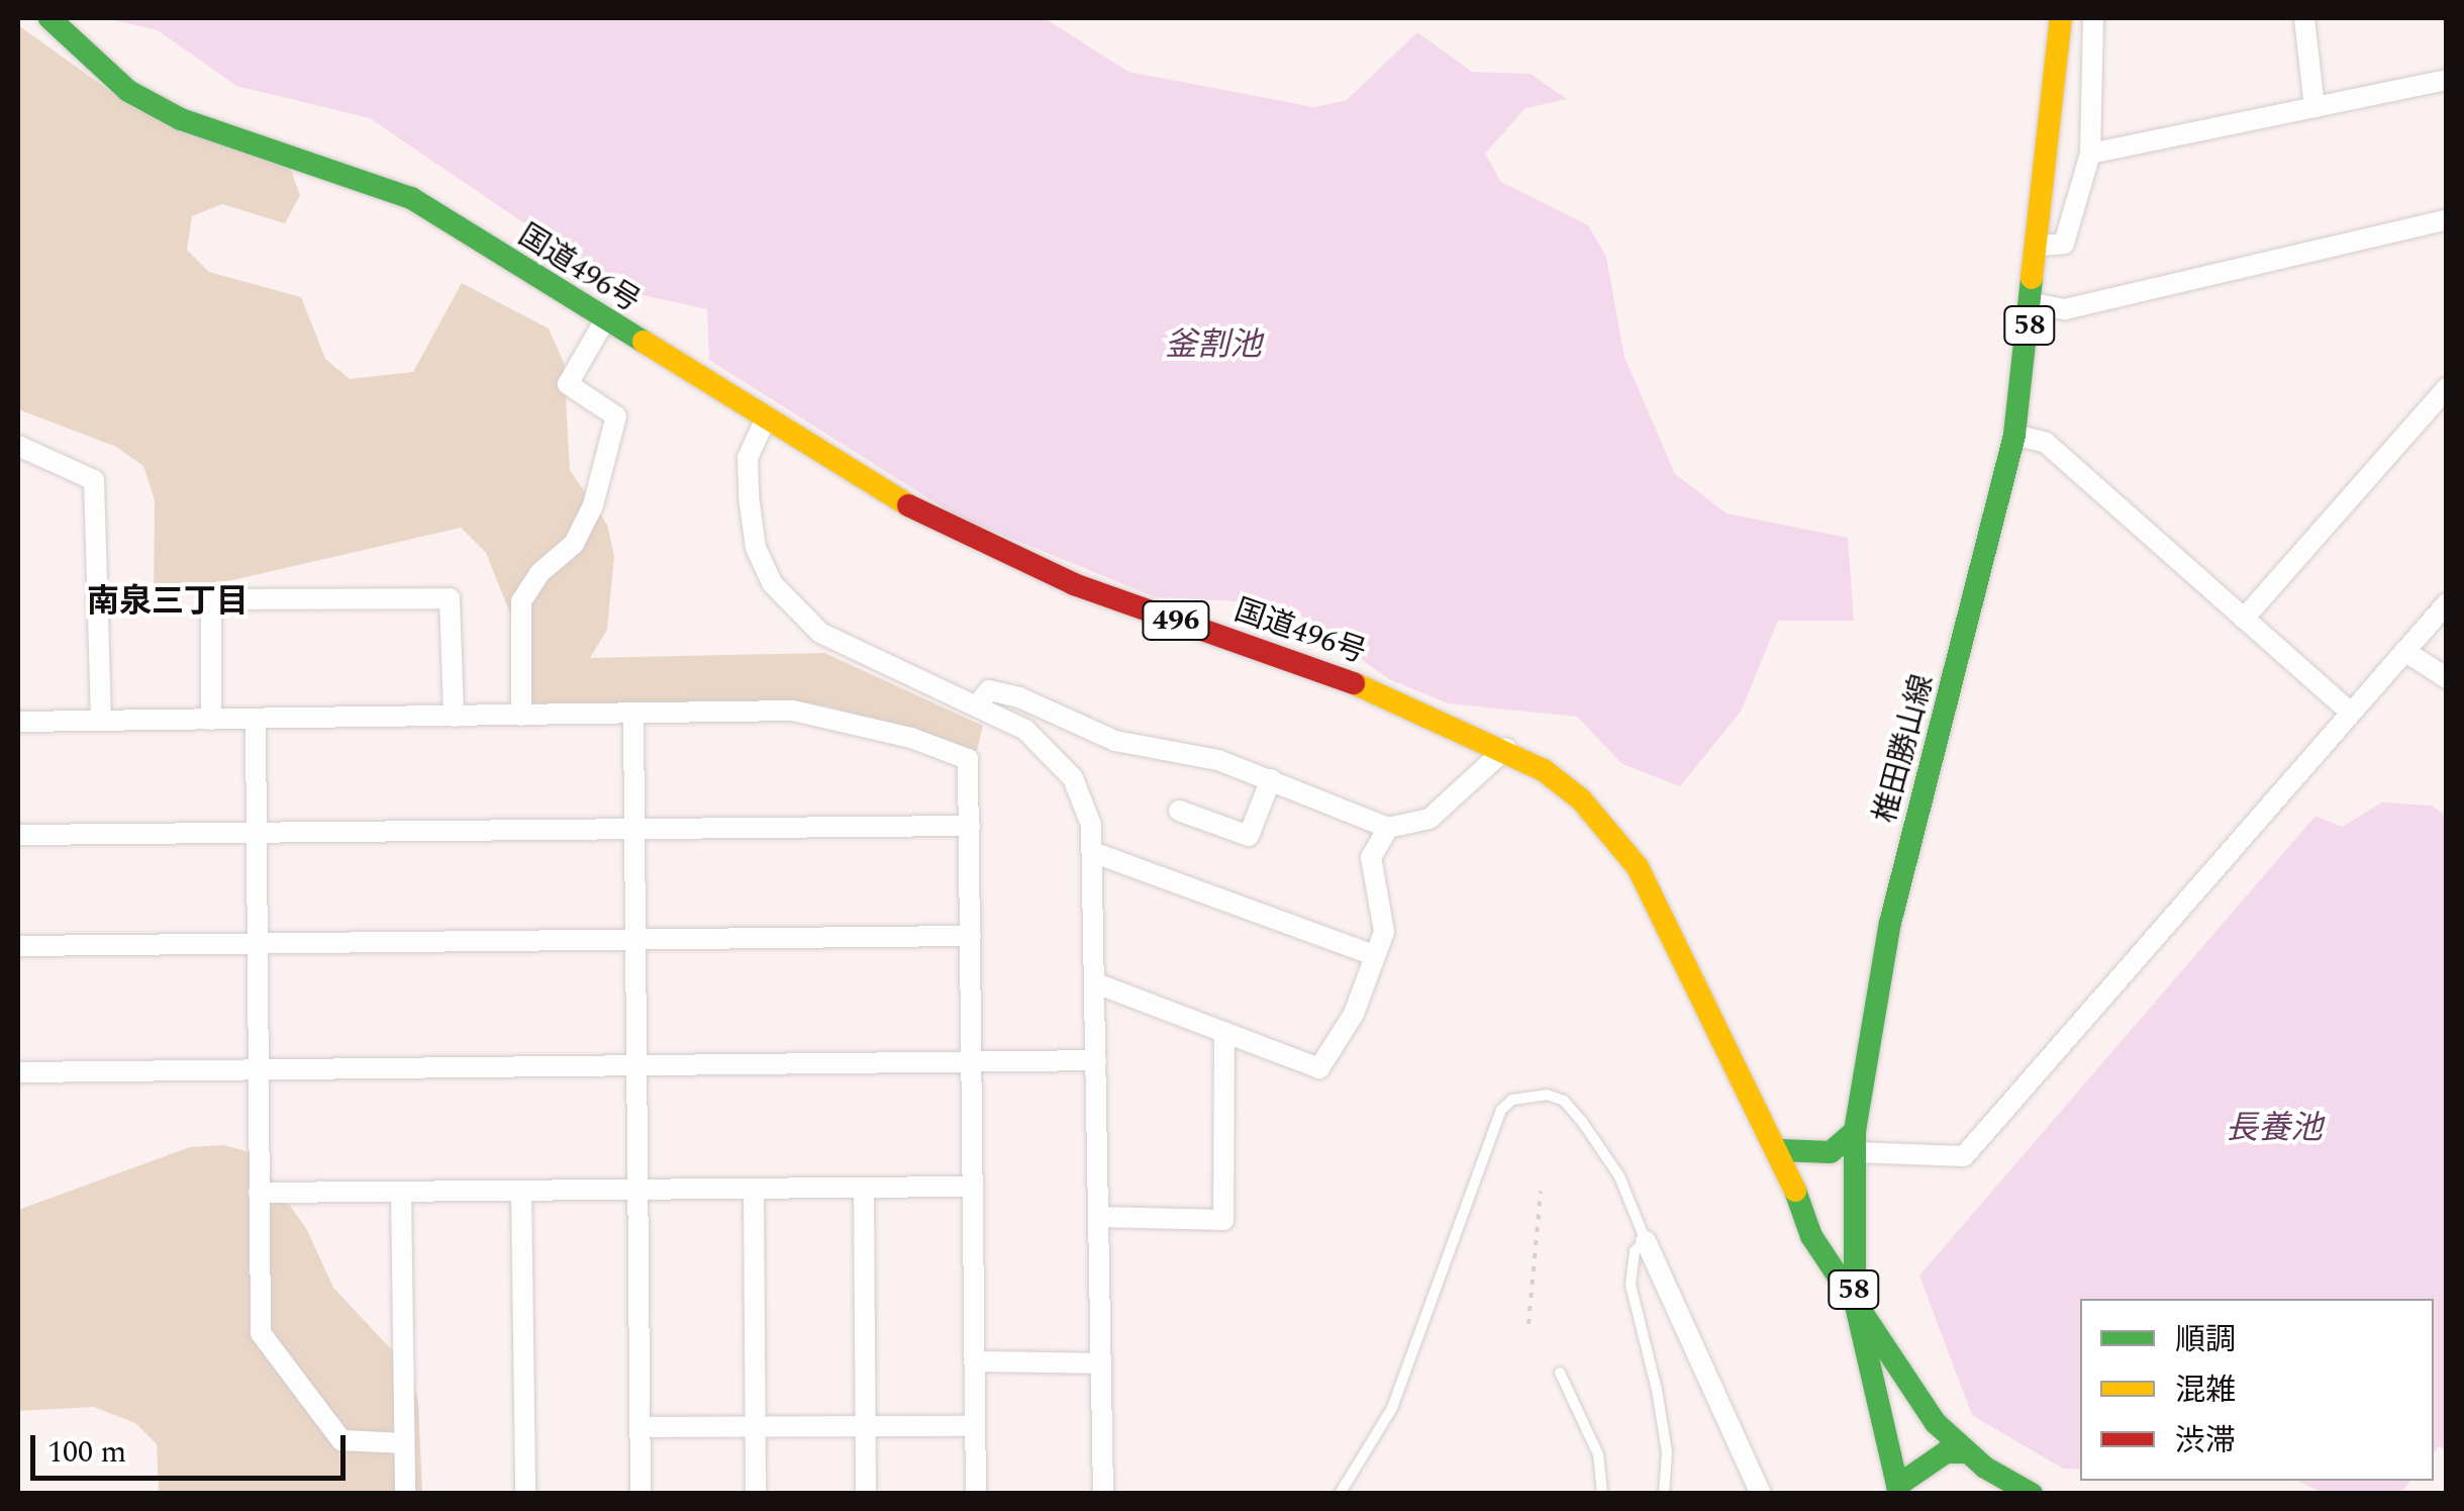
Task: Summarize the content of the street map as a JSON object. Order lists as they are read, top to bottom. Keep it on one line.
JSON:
{"streets":{"main road":["国道496号","58","496","椎田勝山線"]},"crossings":[["国道496号","椎田勝山線"]],"districts":["南泉三丁目"],"water":["釜割池","長養池"],"legend":["順調","混雑","渋滞"],"scale_bar":"100 m"}
